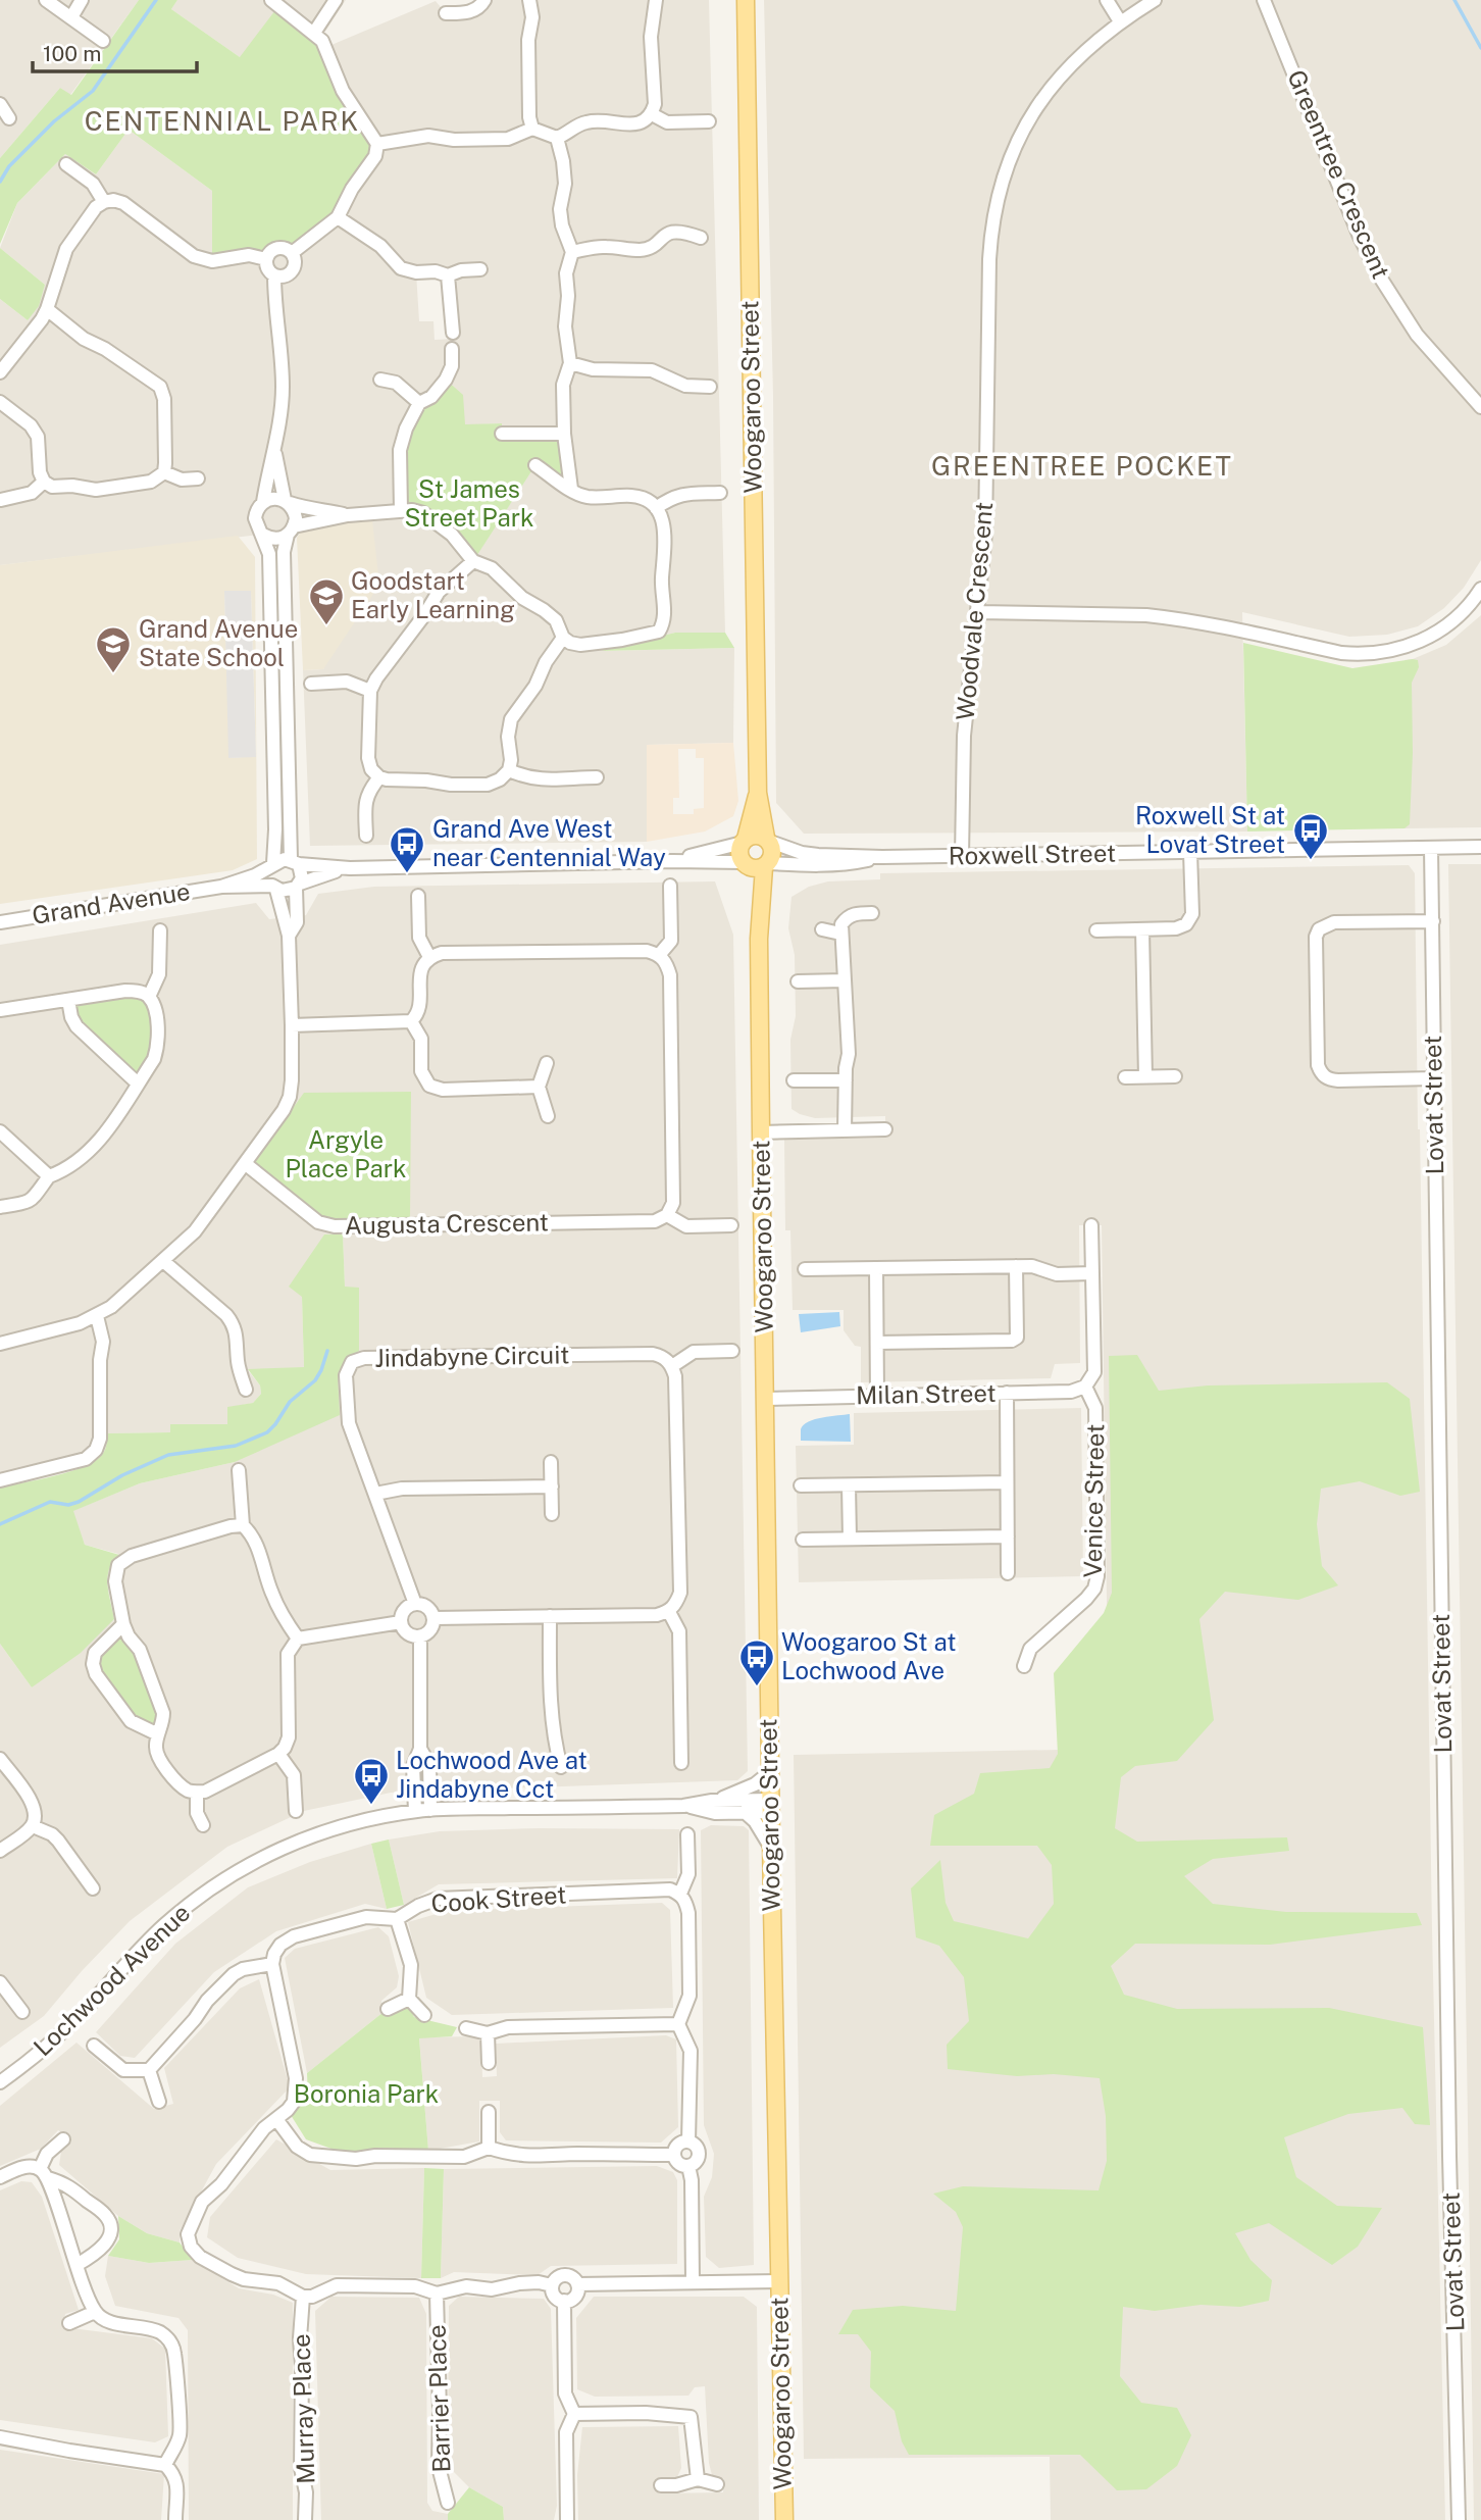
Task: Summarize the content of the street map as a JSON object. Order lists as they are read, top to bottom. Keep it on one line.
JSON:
{"streets":{"main road":["Woogaroo Street"],"street":["Greentree Crescent","Woodvale Crescent","Roxwell Street","Grand Avenue","Lovat Street","Augusta Crescent","Jindabyne Circuit","Milan Street","Venice Street","Cook Street","Lochwood Avenue","Barrier Place","Murray Place"]},"crossings":[["Woogaroo Street","Roxwell Street"],["Woogaroo Street","Grand Avenue"],["Woogaroo Street","Milan Street"],["Woogaroo Street","Lochwood Avenue"],["Woodvale Crescent","Roxwell Street"],["Roxwell Street","Grand Avenue"],["Roxwell Street","Lovat Street"],["Milan Street","Venice Street"]],"districts":["CENTENNIAL PARK","GREENTREE POCKET"],"parks":["St James Street Park","Argyle Place Park","Boronia Park"],"places":{"school or university":["Goodstart Early Learning","Grand Avenue State School"],"bus stop":["Roxwell St at Lovat Street","Grand Ave West near Centennial Way","Woogaroo St at Lochwood Ave","Lochwood Ave at Jindabyne Cct"]},"scale_bar":"100 m"}
